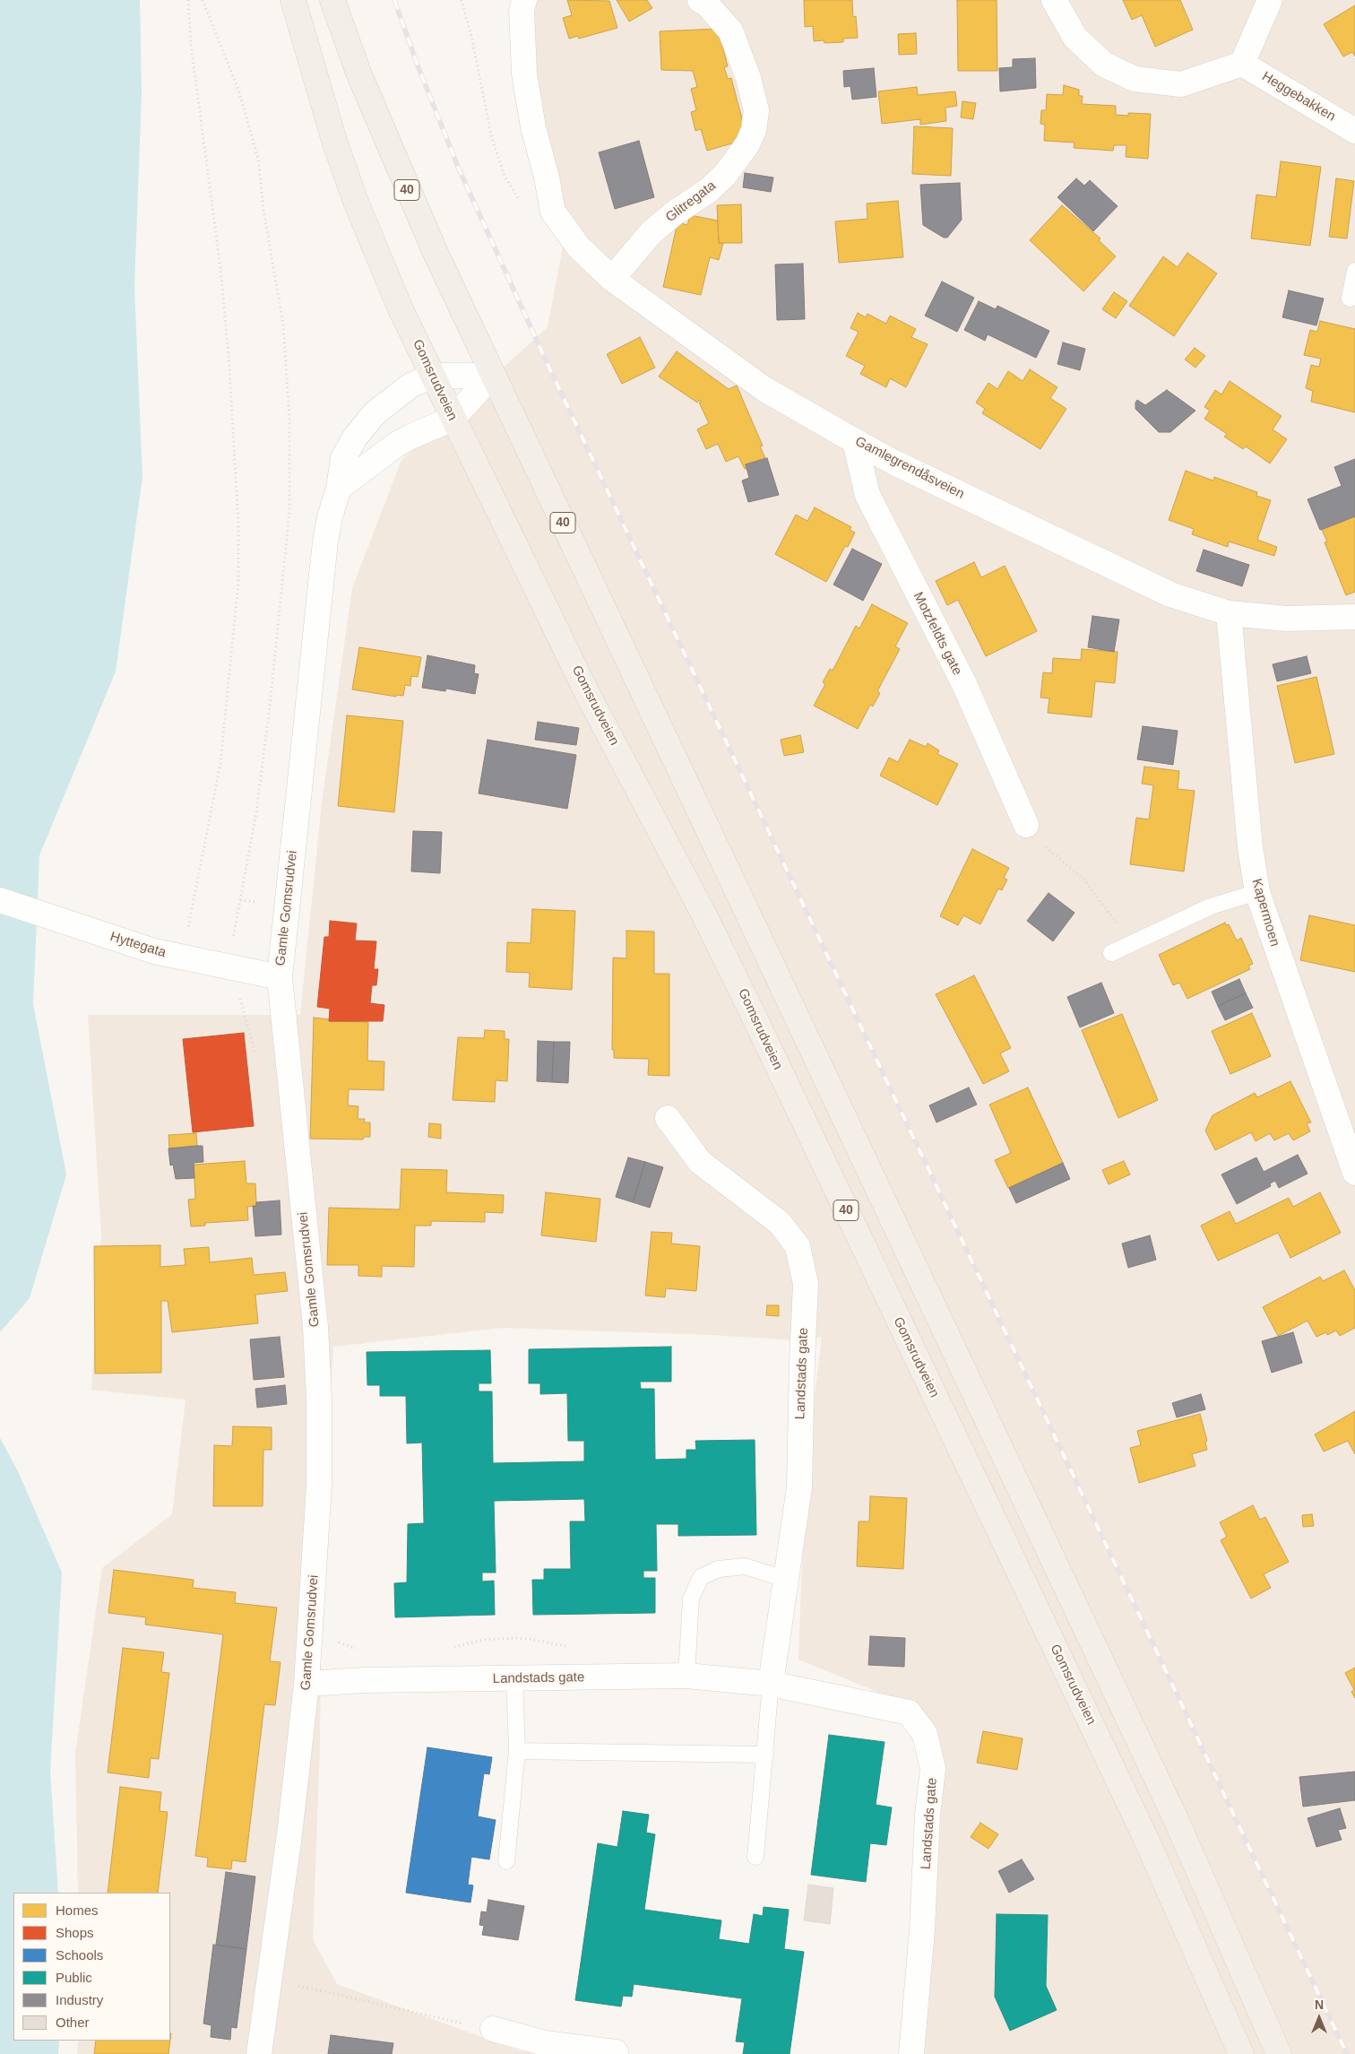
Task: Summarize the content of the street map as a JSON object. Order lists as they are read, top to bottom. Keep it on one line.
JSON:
{"streets":{"main road":["40","Gomsrudveien"],"street":["Heggebakken","Glitregata","Gamlegrendåsveien","Motzfeldts gate","Gamle Gomsrudvei","Kapermoen","Hyttegata","Landstads gate"]},"crossings":[["40","Gamle Gomsrudvei"],["Glitregata","Gamlegrendåsveien"],["Gomsrudveien","Gamle Gomsrudvei"],["Gamlegrendåsveien","Motzfeldts gate"],["Gamlegrendåsveien","Kapermoen"],["Gamle Gomsrudvei","Hyttegata"],["Gamle Gomsrudvei","Landstads gate"]],"legend":["Homes","Shops","Schools","Public","Industry","Other"],"north":"top"}
